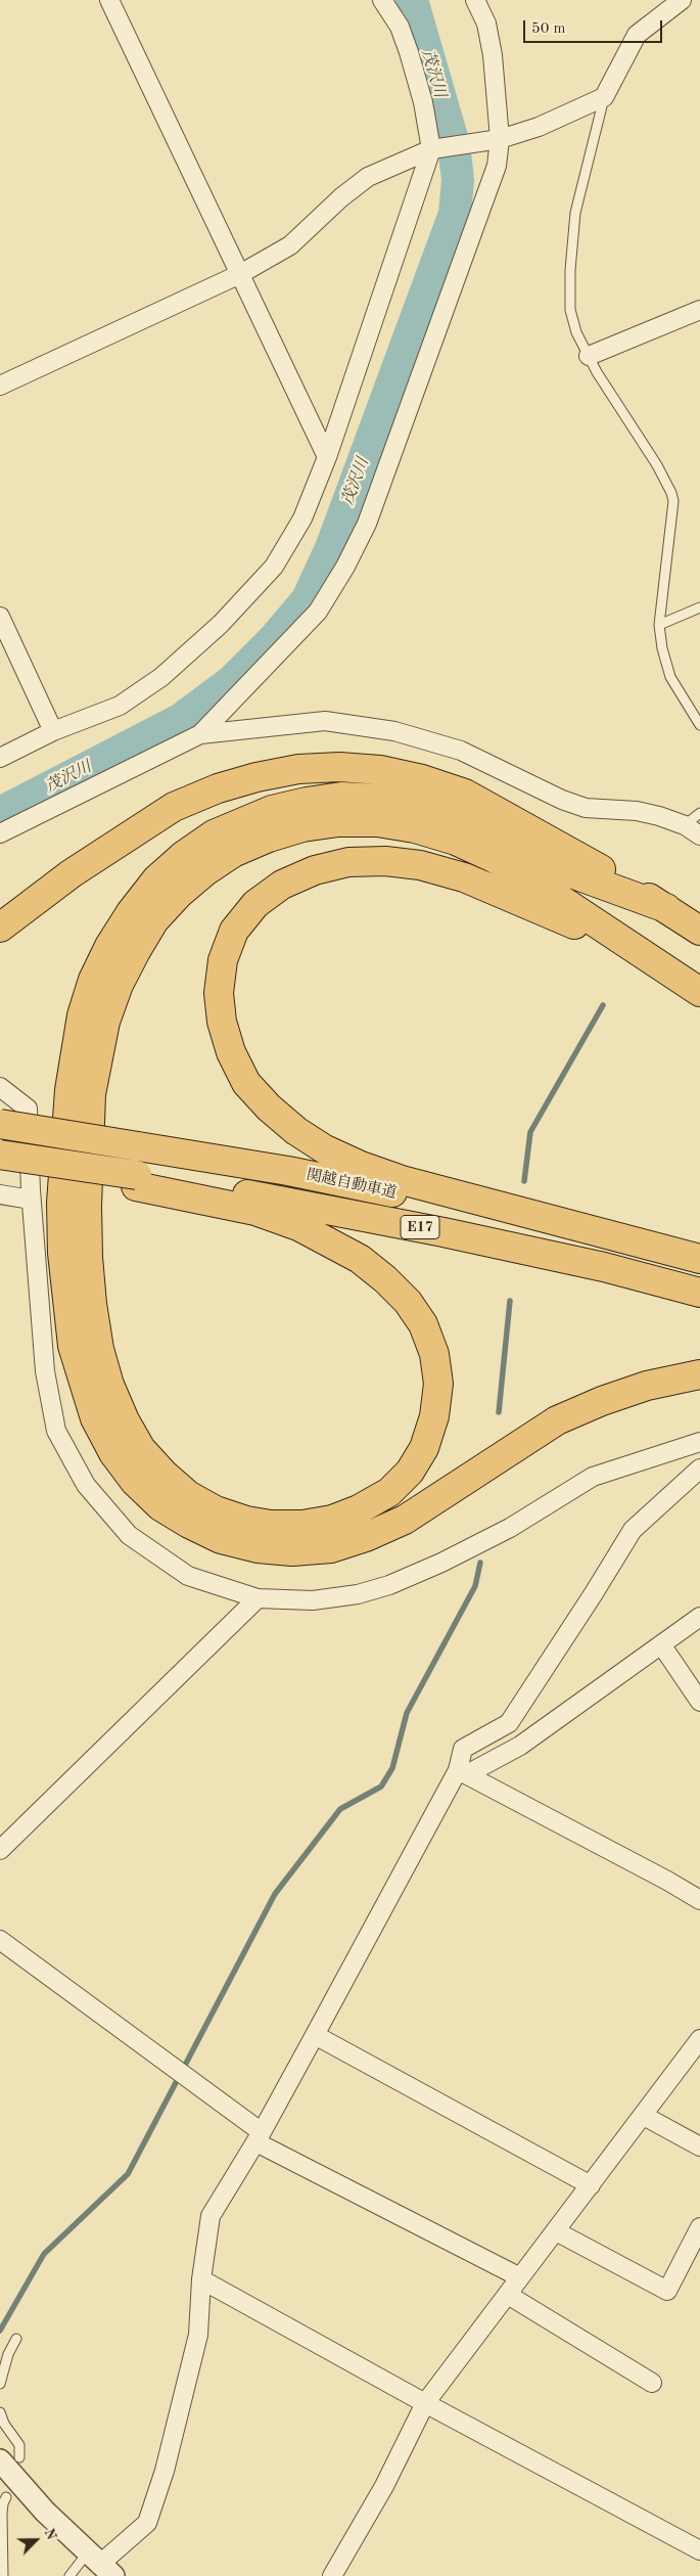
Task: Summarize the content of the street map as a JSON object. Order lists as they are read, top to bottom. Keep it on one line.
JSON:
{"streets":{"highway":["関越自動車道","E17"]},"water":["茂沢川"],"scale_bar":"50 m","north":"top right"}
